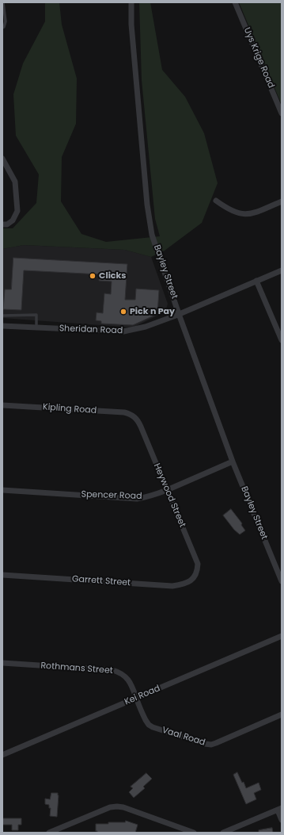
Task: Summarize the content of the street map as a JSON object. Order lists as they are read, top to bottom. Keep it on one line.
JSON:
{"streets":{"street":["Uys Krige Road","Bayley Street","Sheridan Road","Kipling Road","Spencer Road","Heywood Street","Garrett Street","Rothmans Street","Kei Road","Vaal Road"]},"crossings":[["Bayley Street","Sheridan Road"],["Bayley Street","Spencer Road"],["Kipling Road","Heywood Street"],["Spencer Road","Heywood Street"],["Heywood Street","Garrett Street"],["Rothmans Street","Kei Road"],["Rothmans Street","Vaal Road"],["Kei Road","Vaal Road"]],"places":["Clicks","Pick n Pay"]}
